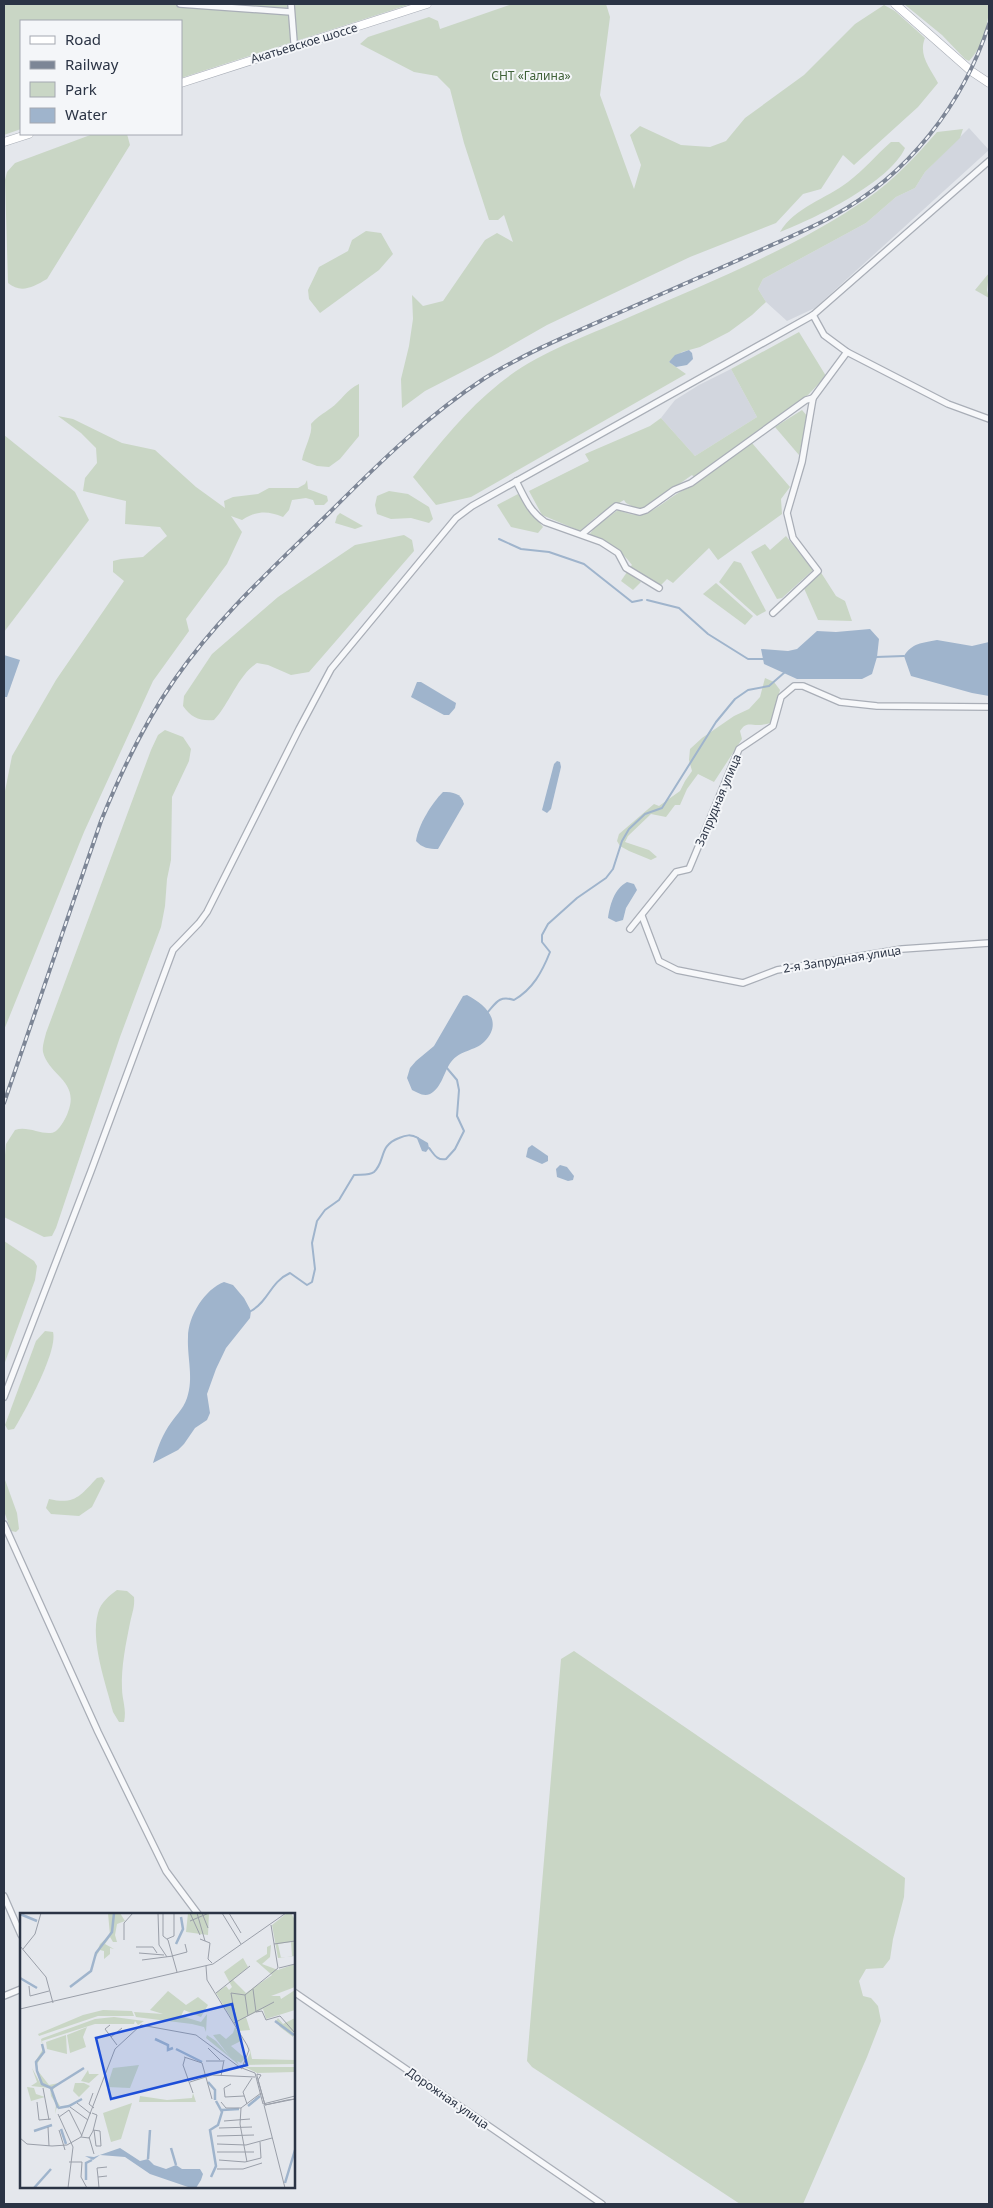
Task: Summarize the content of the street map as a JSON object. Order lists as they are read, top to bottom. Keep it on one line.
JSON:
{"streets":{"main road":["Акатьевское шоссе"],"street":["Запрудная улица","2-я Запрудная улица","Дорожная улица"]},"crossings":[["Запрудная улица","2-я Запрудная улица"]],"parks":["СНТ «Галина»"],"legend":["Road","Railway","Park","Water"]}
